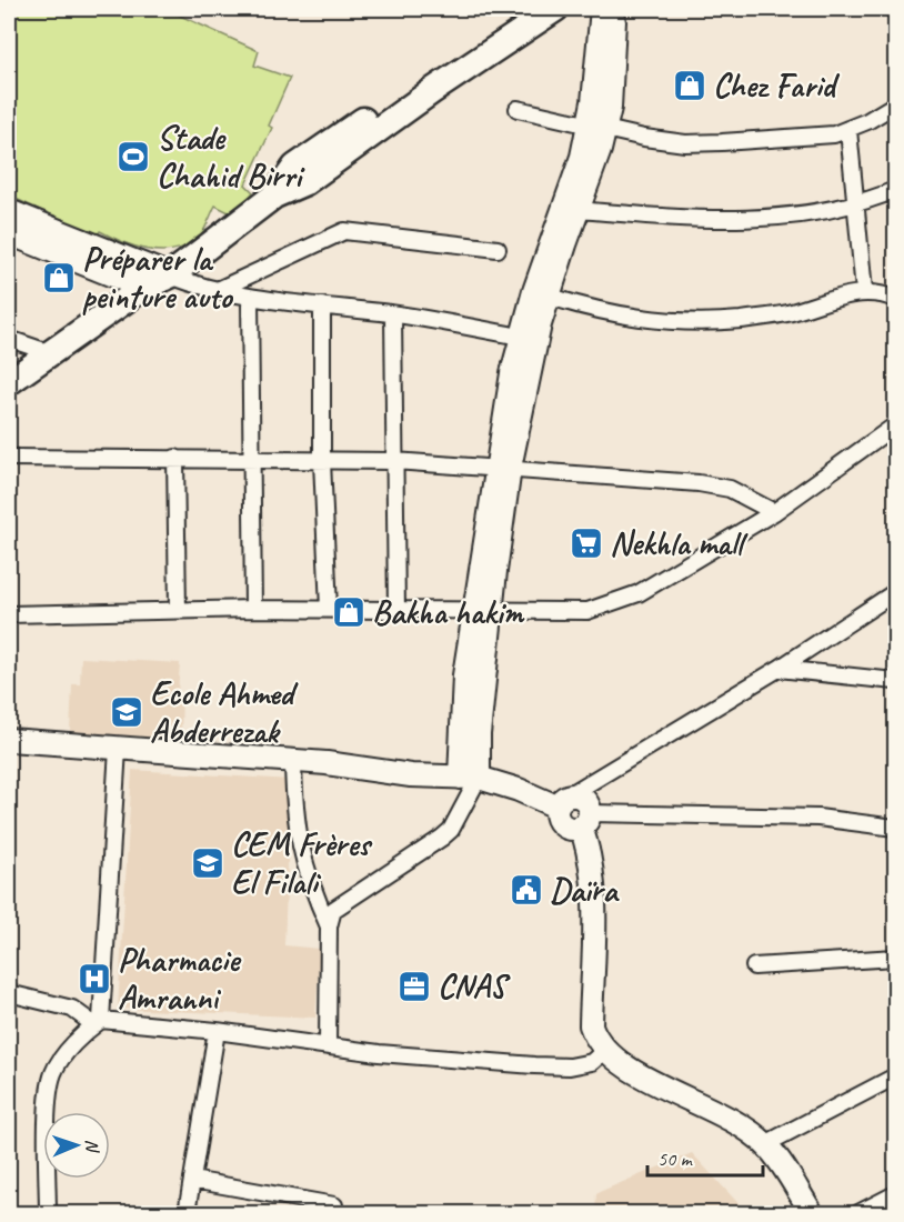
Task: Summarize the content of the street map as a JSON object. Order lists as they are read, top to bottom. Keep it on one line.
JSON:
{"places":{"shop":["Chez Farid","Préparer la peinture auto","Bakha hakim"],"sports":["Stade Chahid Birri"],"supermarket":["Nekhla mall"],"school or university":["Ecole Ahmed Abderrezak","CEM Frères El Filali"],"public building":["Daïra"],"hospital":["Pharmacie Amranni"],"office":["CNAS"]},"scale_bar":"50 m","north":"right"}
